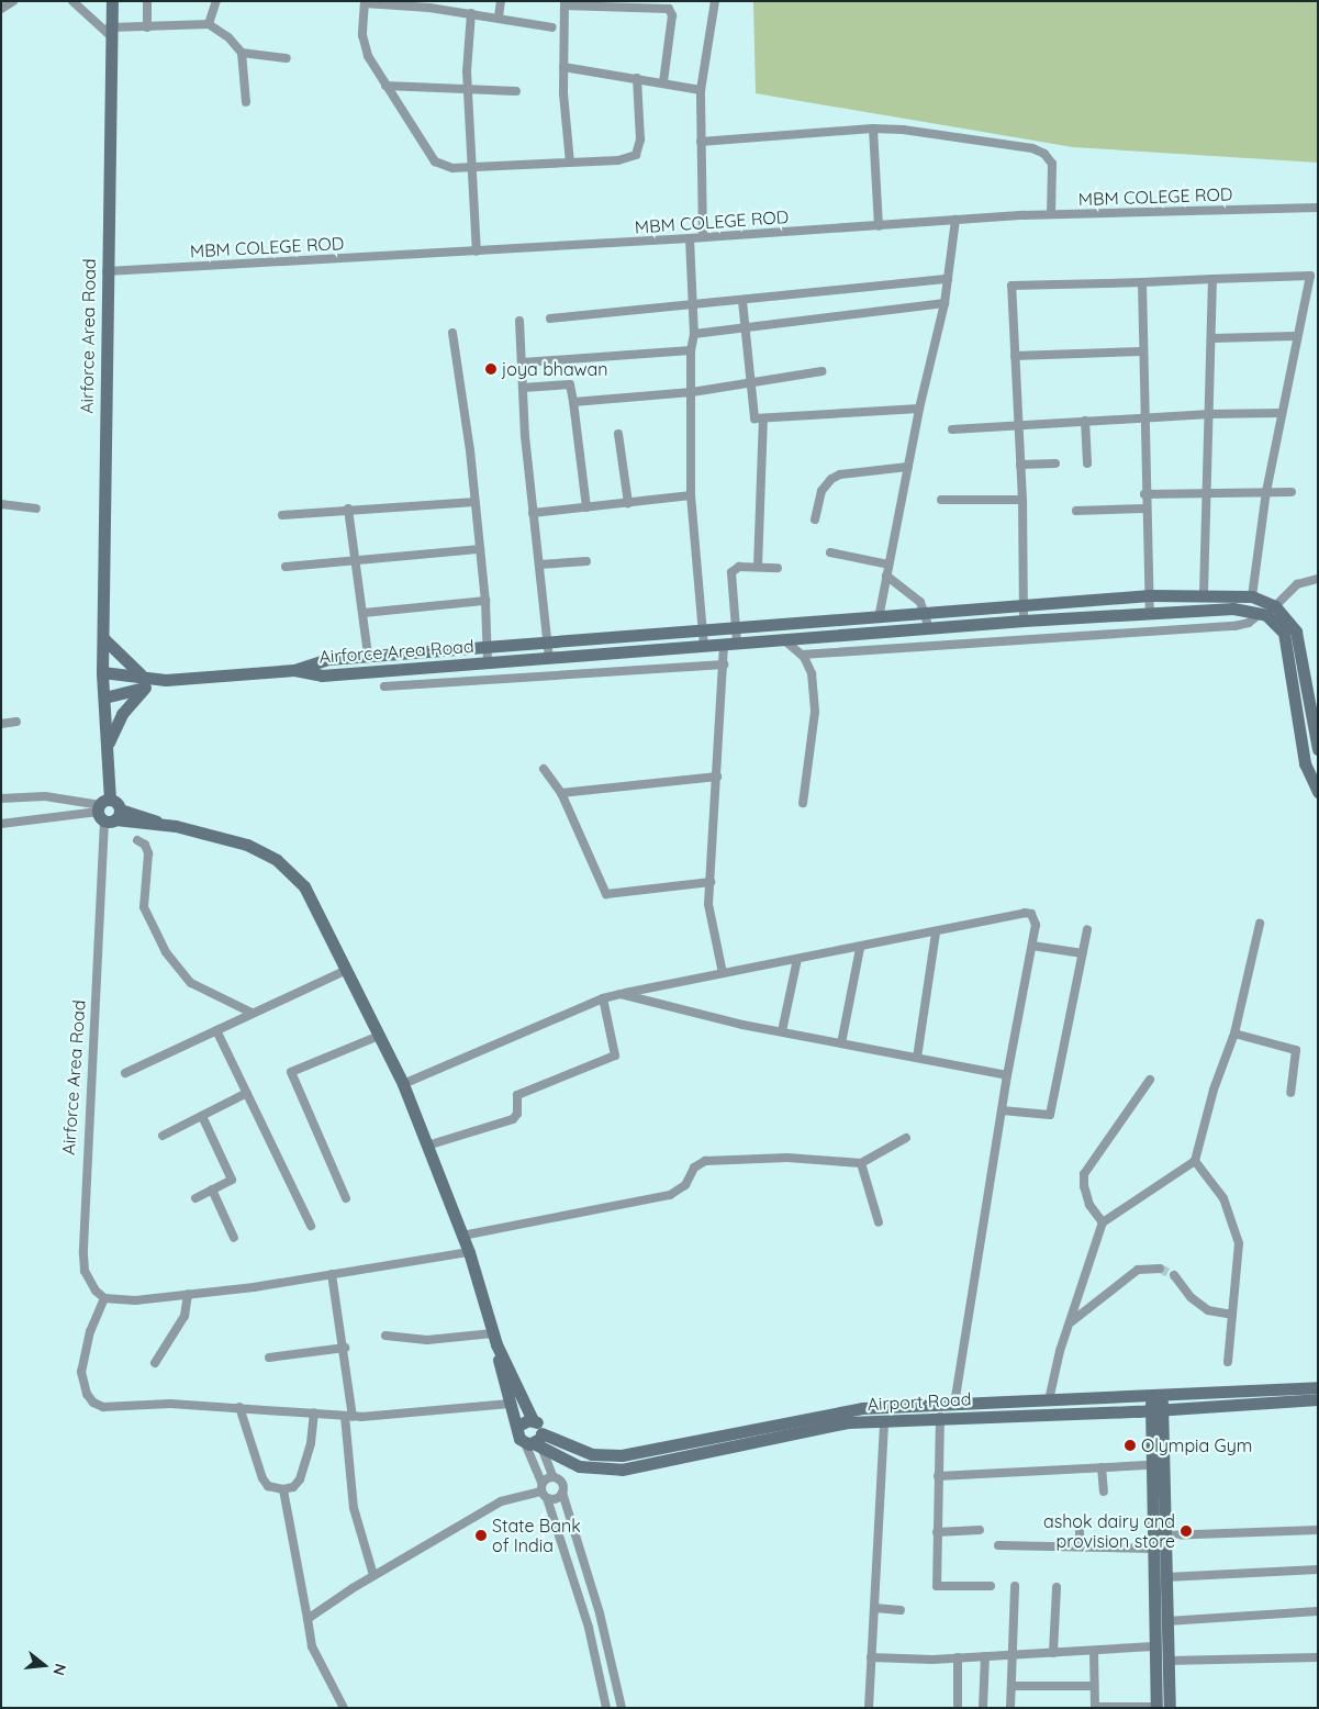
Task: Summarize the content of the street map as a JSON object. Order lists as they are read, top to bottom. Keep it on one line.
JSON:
{"streets":{"street":["MBM COLEGE ROD","Airforce Area Road","Airport Road"]},"crossings":[["MBM COLEGE ROD","Airforce Area Road"]],"places":["joya bhawan","Olympia Gym","ashok dairy and provision store","State Bank of India"],"north":"right"}
